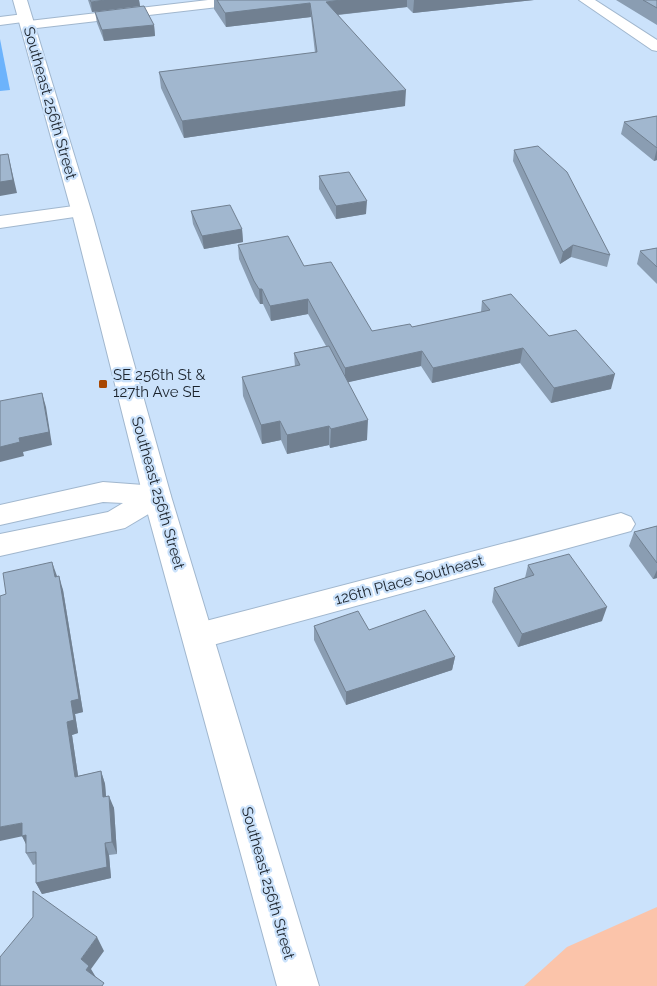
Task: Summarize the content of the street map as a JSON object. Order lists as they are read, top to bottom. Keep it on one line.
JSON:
{"streets":{"main road":["Southeast 256th Street","126th Place Southeast"]},"crossings":[["Southeast 256th Street","126th Place Southeast"]],"places":{"transit":["SE 256th St & 127th Ave SE"]}}
